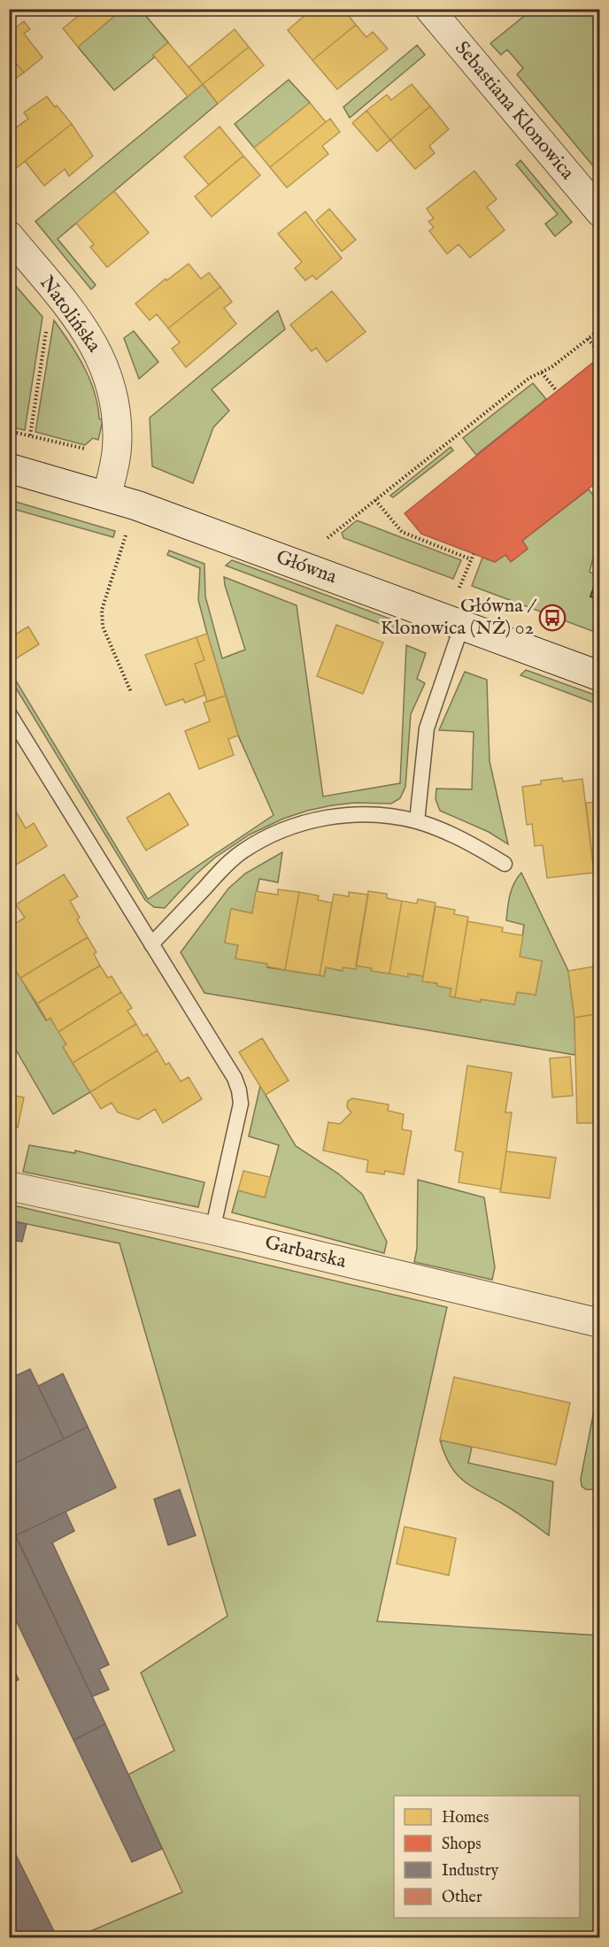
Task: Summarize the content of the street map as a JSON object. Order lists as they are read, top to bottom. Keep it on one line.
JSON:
{"streets":{"street":["Sebastiana Klonowica","Natolińska","Główna","Garbarska"]},"crossings":[["Natolińska","Główna"]],"places":{"bus stop":["Główna / Klonowica (NŻ) 02"]},"legend":["Homes","Shops","Industry","Other"]}
